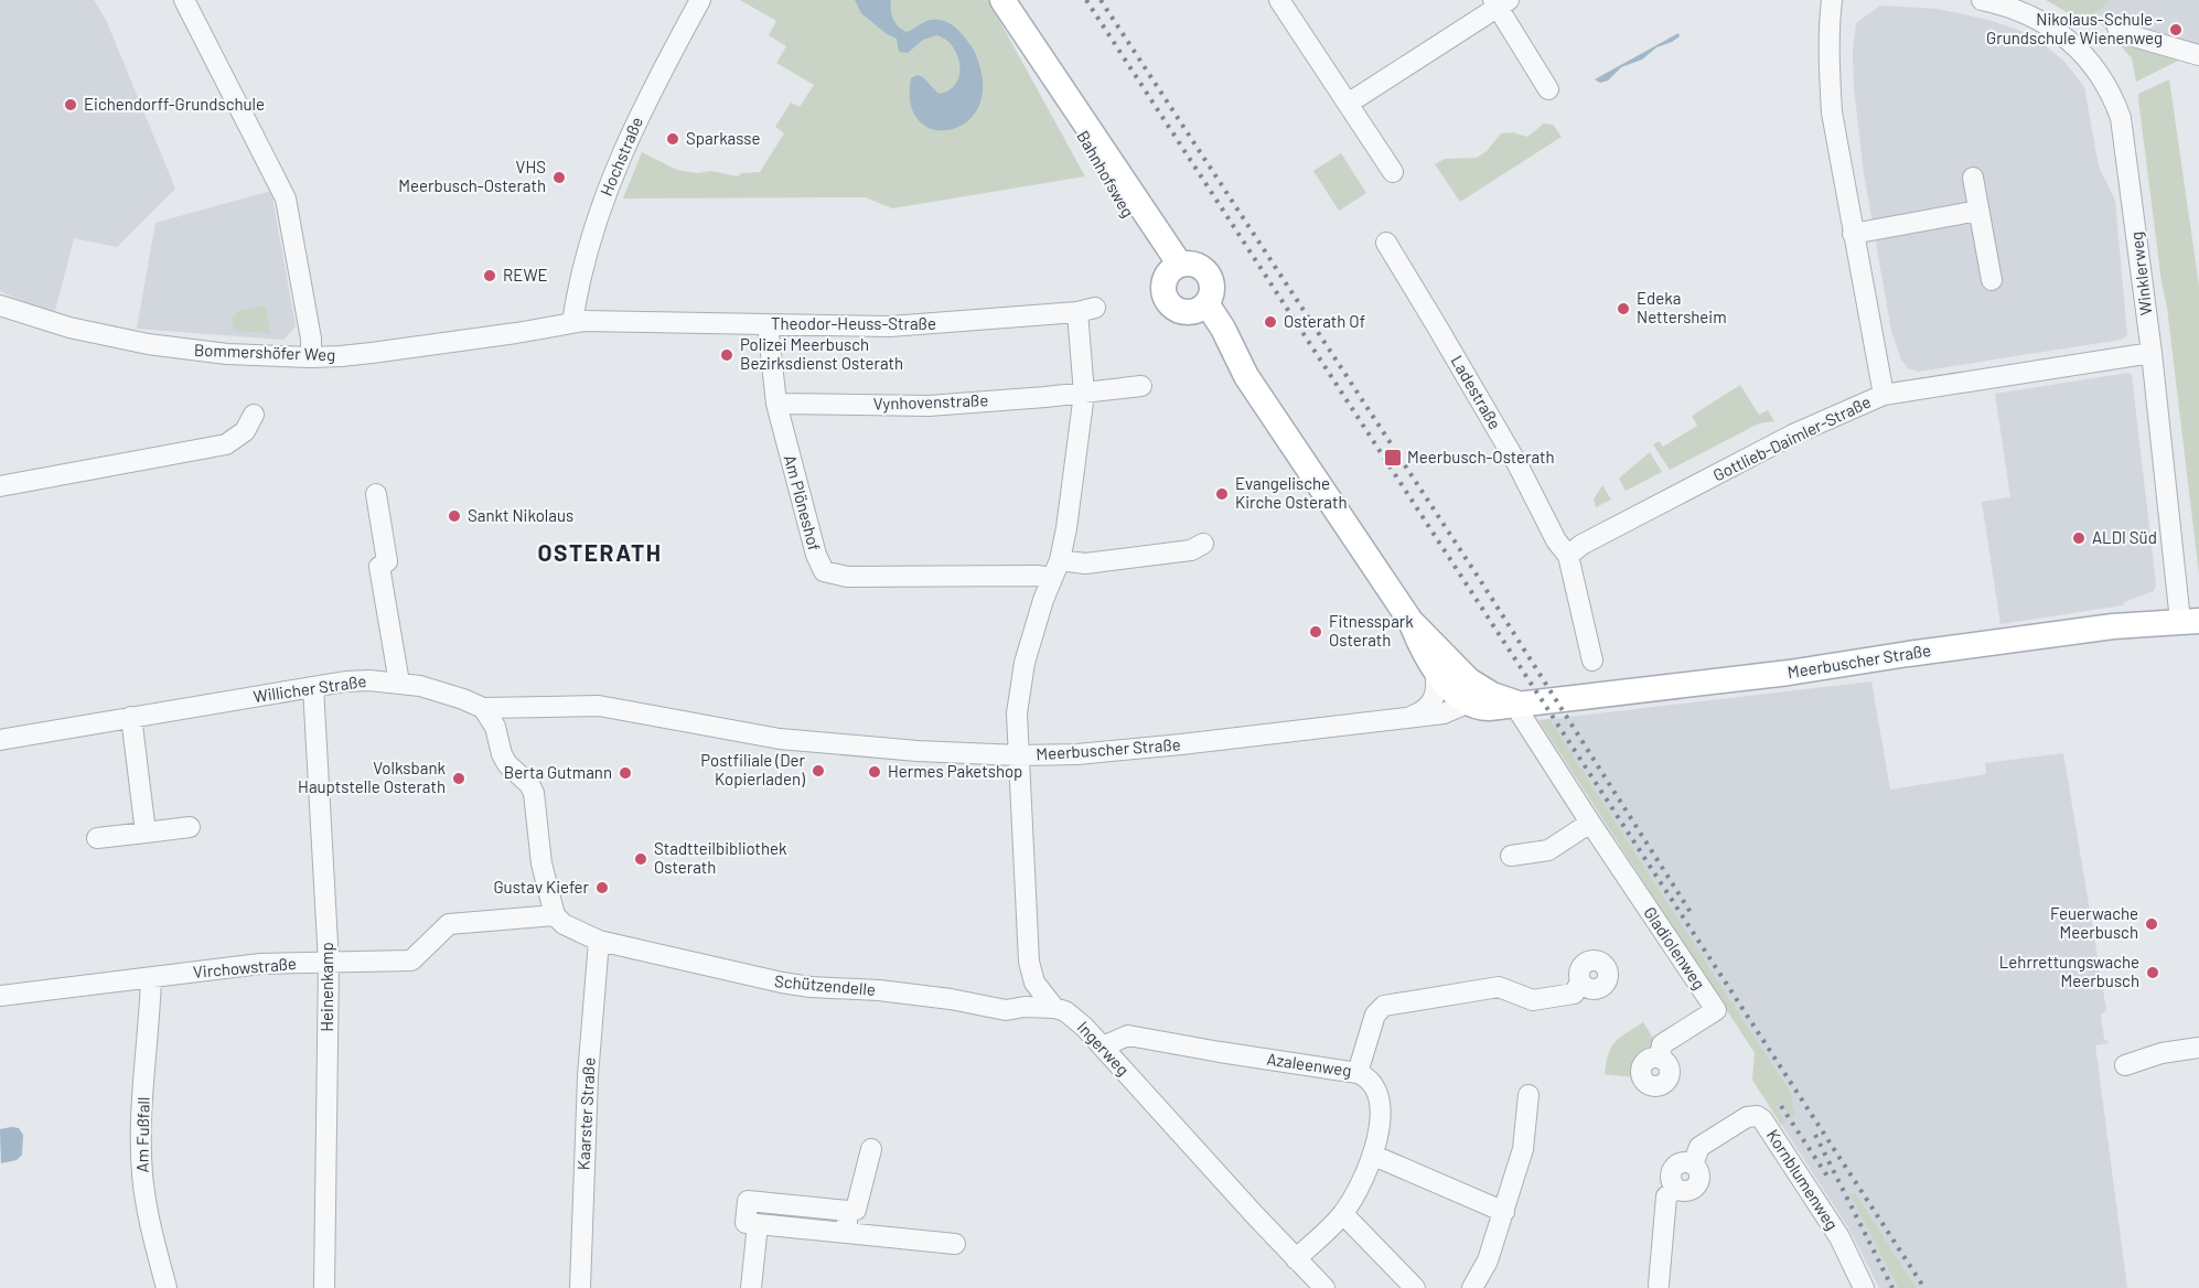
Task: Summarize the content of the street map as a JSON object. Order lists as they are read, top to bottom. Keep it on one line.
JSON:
{"streets":{"main road":["Bahnhofsweg","Meerbuscher Straße"],"street":["Hochstraße","Winklerweg","Theodor-Heuss-Straße","Bommershöfer Weg","Ladestraße","Vynhovenstraße","Gottlieb-Daimler-Straße","Am Plöneshof","Willicher Straße","Gladiolenweg","Virchowstraße","Schützendelle","Heinenkamp","Ingerweg","Azaleenweg","Kaarster Straße","Am Fußfall","Kornblumenweg"]},"crossings":[["Hochstraße","Theodor-Heuss-Straße"],["Hochstraße","Bommershöfer Weg"],["Winklerweg","Gottlieb-Daimler-Straße"],["Winklerweg","Meerbuscher Straße"],["Theodor-Heuss-Straße","Bommershöfer Weg"],["Theodor-Heuss-Straße","Am Plöneshof"],["Theodor-Heuss-Straße","Ingerweg"],["Ladestraße","Gottlieb-Daimler-Straße"],["Vynhovenstraße","Am Plöneshof"],["Vynhovenstraße","Ingerweg"],["Am Plöneshof","Ingerweg"],["Meerbuscher Straße","Willicher Straße"],["Meerbuscher Straße","Gladiolenweg"],["Meerbuscher Straße","Ingerweg"],["Willicher Straße","Heinenkamp"],["Virchowstraße","Schützendelle"],["Virchowstraße","Heinenkamp"],["Virchowstraße","Am Fußfall"],["Schützendelle","Ingerweg"],["Schützendelle","Kaarster Straße"],["Ingerweg","Azaleenweg"]],"districts":["OSTERATH"],"places":{"other":["Nikolaus-Schule - Grundschule Wienenweg","Eichendorff-Grundschule","Sparkasse","VHS Meerbusch-Osterath","REWE","Edeka Nettersheim","Osterath Of","Polizei Meerbusch Bezirksdienst Osterath","Evangelische Kirche Osterath","Sankt Nikolaus","ALDI Süd","Fitnesspark Osterath","Postfiliale (Der Kopierladen)","Hermes Paketshop","Berta Gutmann","Volksbank Hauptstelle Osterath","Stadtteilbibliothek Osterath","Gustav Kiefer","Feuerwache Meerbusch","Lehrrettungswache Meerbusch"],"transit":["Meerbusch-Osterath"]}}
